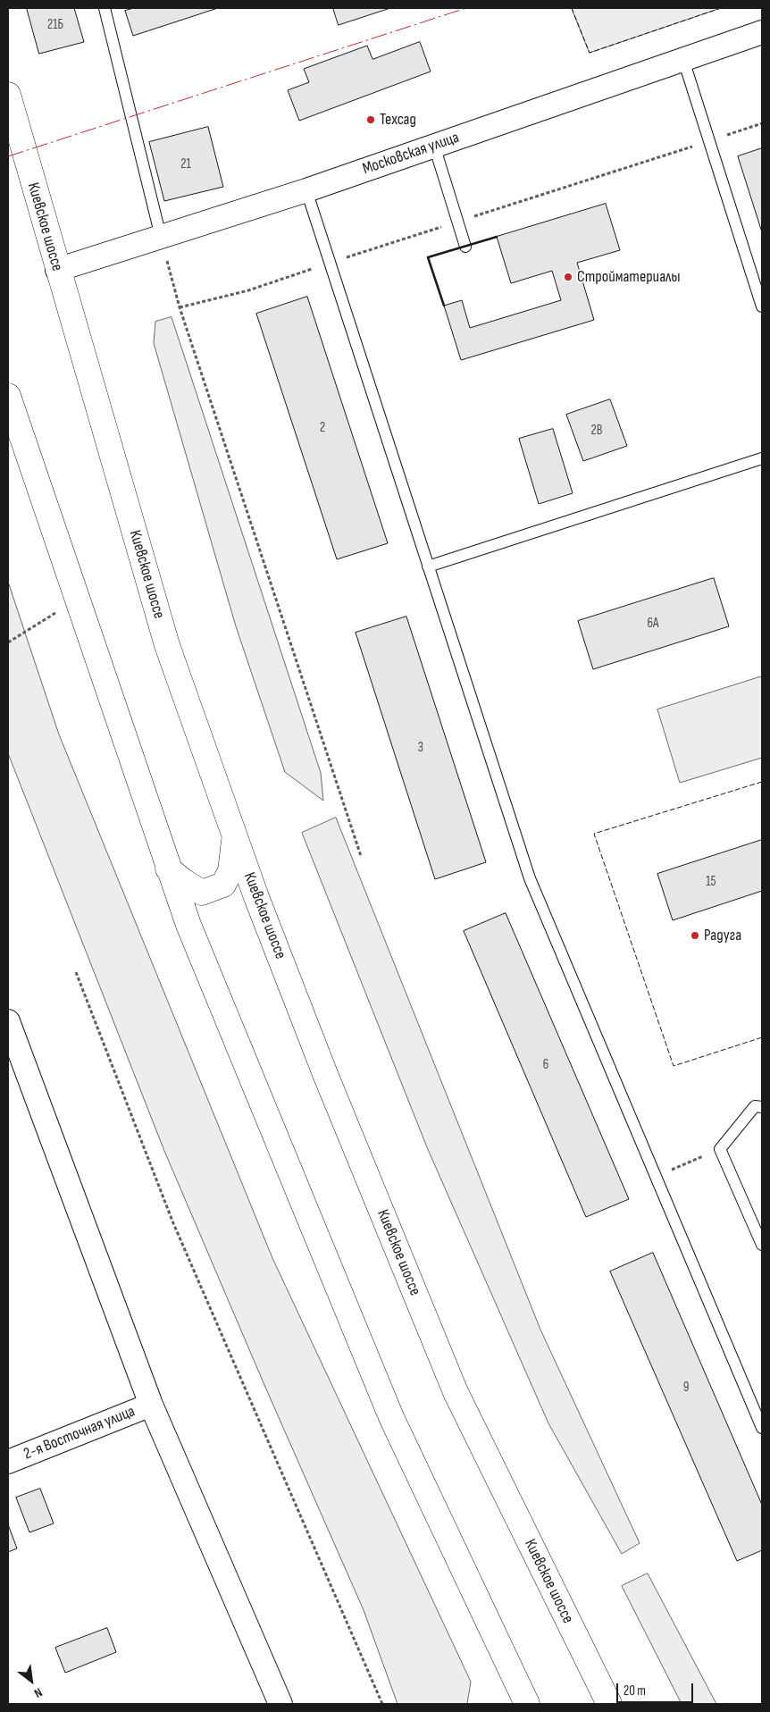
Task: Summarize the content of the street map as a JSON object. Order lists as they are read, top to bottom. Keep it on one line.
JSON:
{"streets":{"highway":["Киевское шоссе"],"street":["Московская улица","2-я Восточная улица"]},"crossings":[["Московская улица","Киевское шоссе"]],"places":["Техсад","Стройматериалы","Радуга"],"house_numbers":["21Б","21","2","2В","6А","3","15","6","9"],"scale_bar":"20 m","north":"bottom right"}
